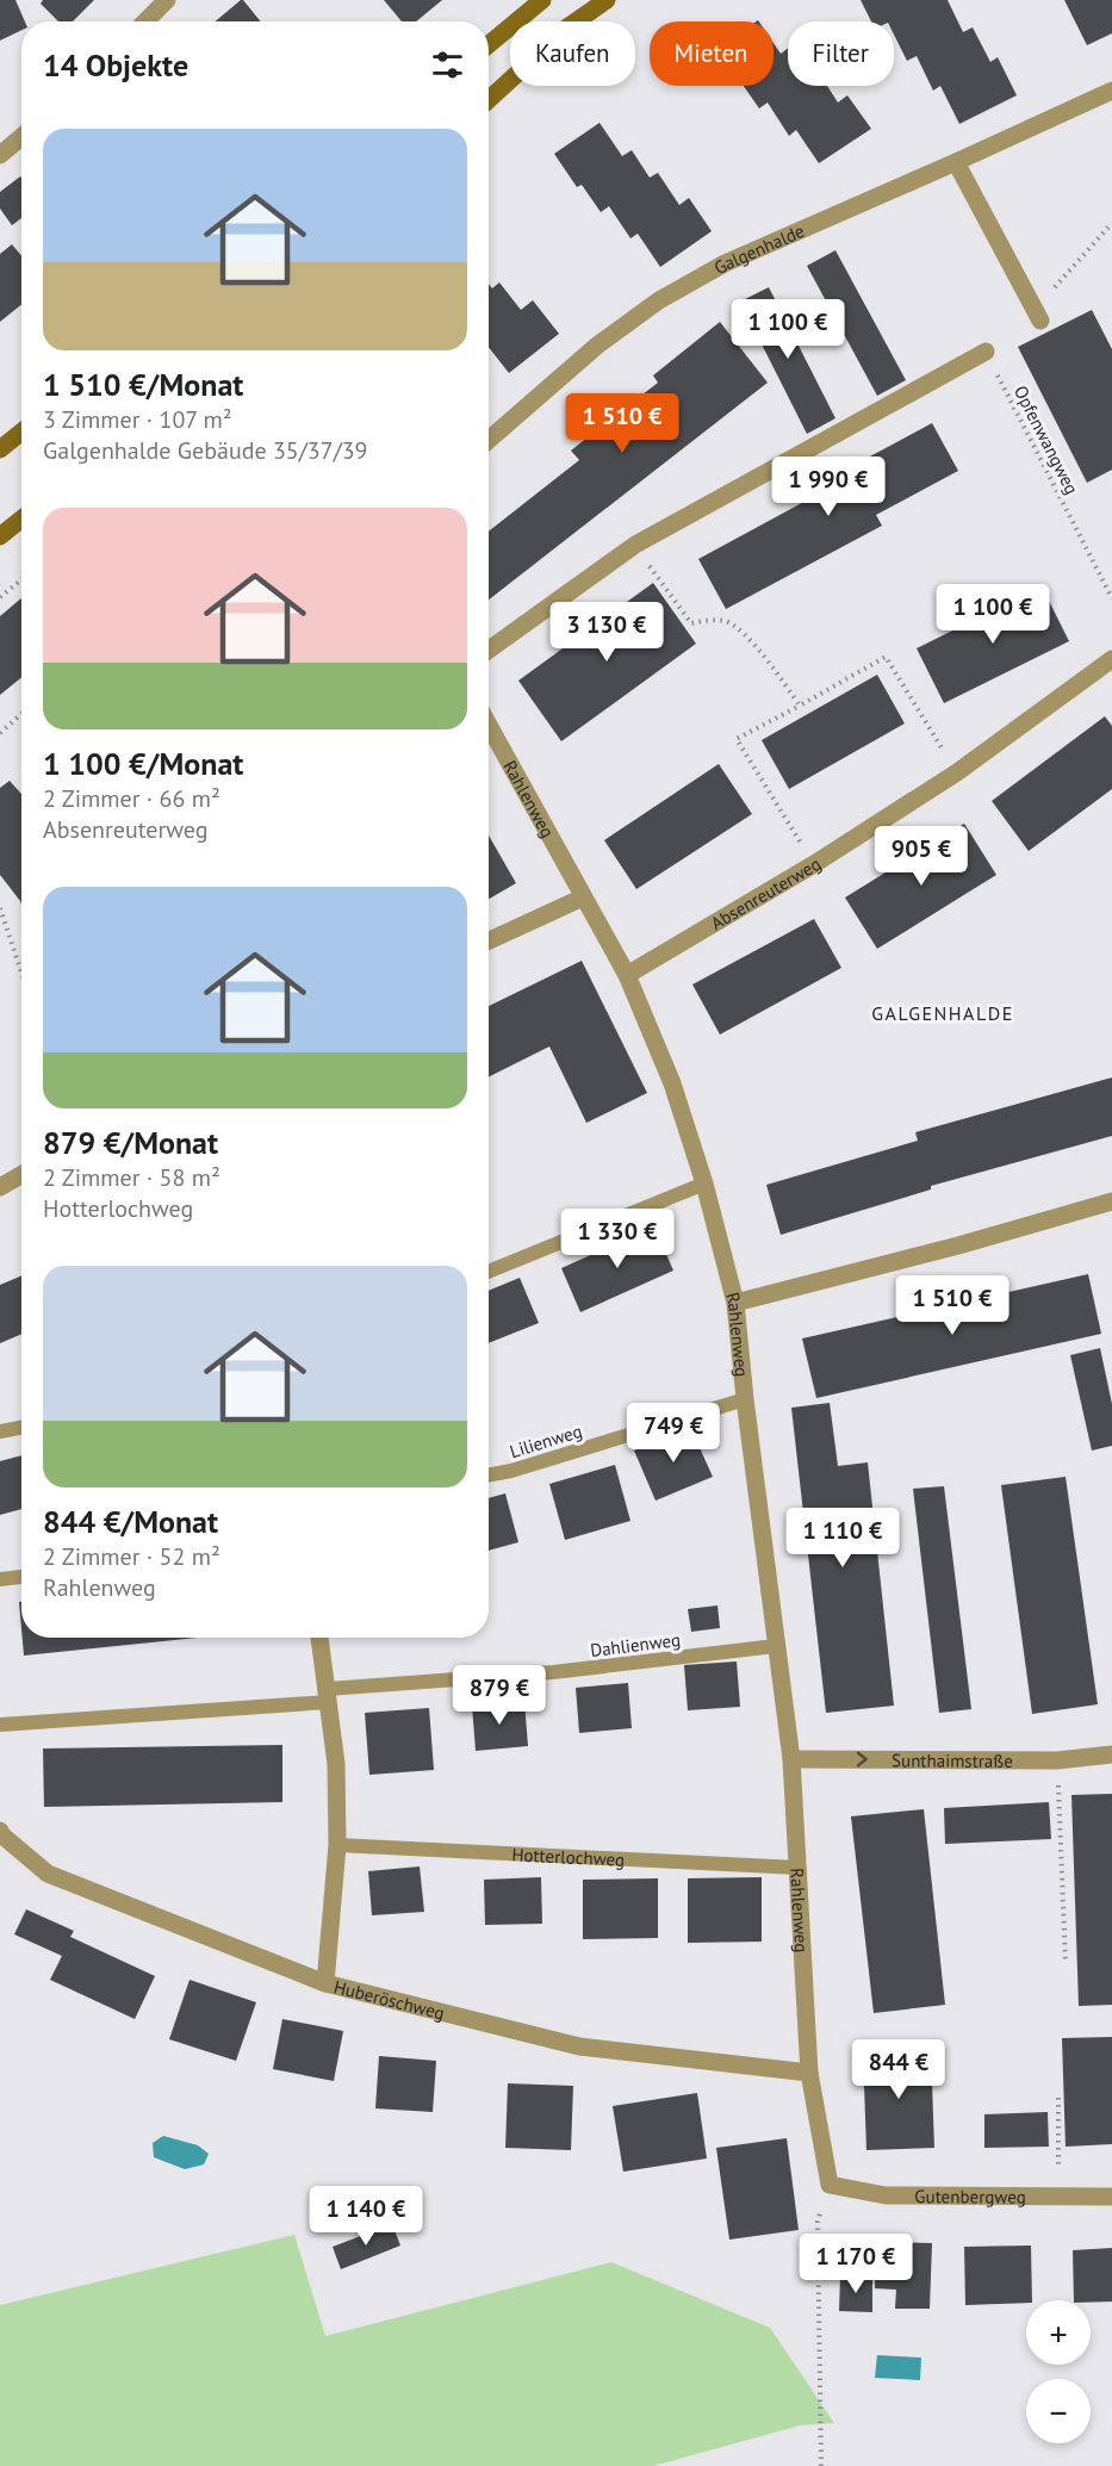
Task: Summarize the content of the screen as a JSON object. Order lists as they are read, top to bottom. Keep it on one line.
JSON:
{"streets":{"street":["Galgenhalde","Rahlenweg","Absenreuterweg","Sunthaimstraße","Huberöschweg","Gutenbergweg"],"lane":["Lilienweg","Dahlienweg","Hotterlochweg"],"path":["Opfenwangweg"]},"crossings":[["Rahlenweg","Absenreuterweg"],["Rahlenweg","Lilienweg"],["Rahlenweg","Dahlienweg"],["Rahlenweg","Sunthaimstraße"],["Rahlenweg","Hotterlochweg"],["Rahlenweg","Huberöschweg"],["Rahlenweg","Gutenbergweg"]],"one_way":["Sunthaimstraße"],"districts":["GALGENHALDE"],"page":{"chip":["Kaufen","Mieten","Filter"],"heading":"14 Objekte","list":[{"name":"1 510 €/Monat","note":"3 Zimmer · 107 m² · Galgenhalde Gebäude 35/37/39"},{"name":"1 100 €/Monat","note":"2 Zimmer · 66 m² · Absenreuterweg"},{"name":"879 €/Monat","note":"2 Zimmer · 58 m² · Hotterlochweg"},{"name":"844 €/Monat","note":"2 Zimmer · 52 m² · Rahlenweg"}],"price":["1 100 €","1 510 €","1 990 €","1 100 €","3 130 €","905 €","1 330 €","1 510 €","749 €","1 110 €","879 €","844 €","1 140 €","1 170 €"],"map_buttons":["+","−"]}}
